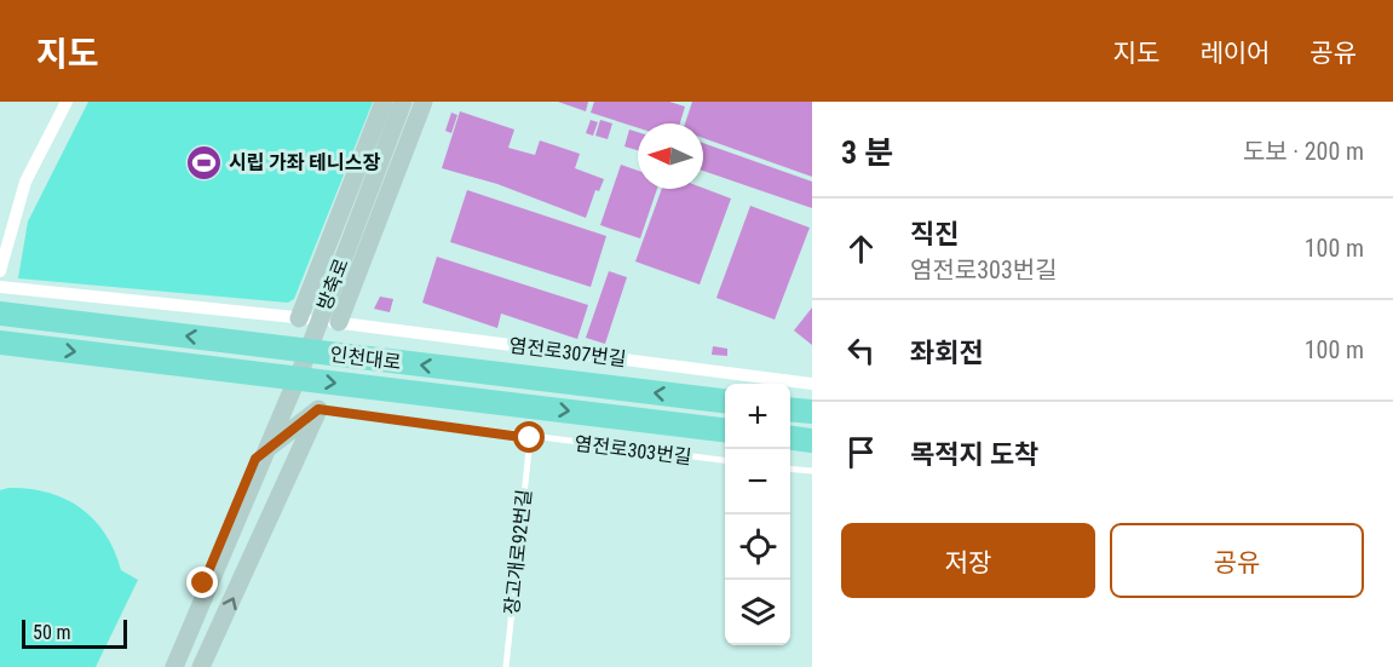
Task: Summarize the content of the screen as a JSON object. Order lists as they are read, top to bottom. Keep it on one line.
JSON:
{"streets":{"highway":["인천대로"],"main road":["방축로"],"street":["염전로307번길"],"lane":["염전로303번길","장고개로92번길"]},"crossings":[["염전로303번길","장고개로92번길"]],"places":{"sports":["시립 가좌 테니스장"]},"scale_bar":"50 m","north":"left","page":{"header":"지도","nav":["지도","레이어","공유"],"heading":["3 분","도보 · 200 m"],"list":[["직진","염전로303번길","100 m"],["좌회전","100 m"],"목적지 도착"],"map_buttons":["+","−"],"buttons":["저장","공유"],"scale":"50 m"}}
